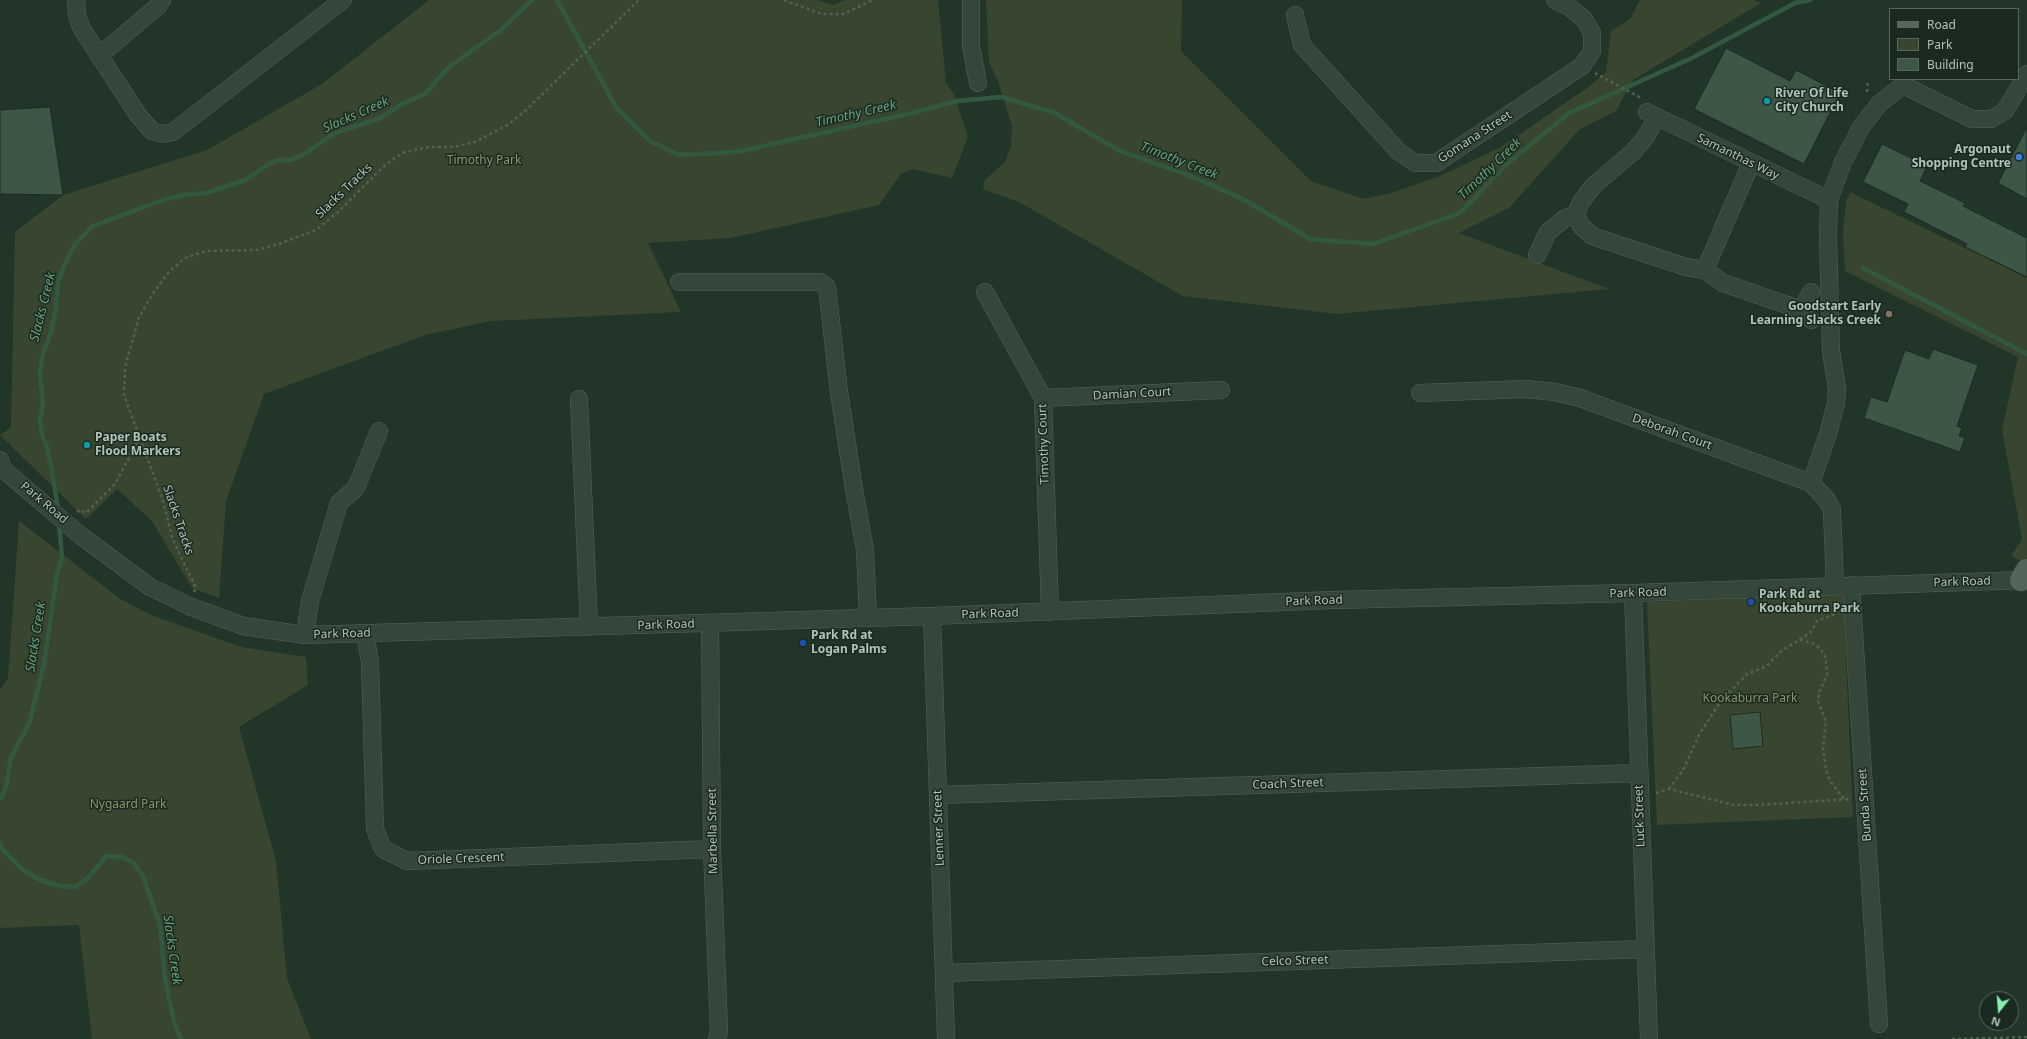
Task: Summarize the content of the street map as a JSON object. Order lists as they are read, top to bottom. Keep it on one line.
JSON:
{"streets":{"street":["Gomana Street","Samanthas Way","Damian Court","Deborah Court","Timothy Court","Park Road","Coach Street","Bunda Street","Luck Street","Lenner Street","Marbella Street","Oriole Crescent","Celco Street"],"path":["Slacks Tracks"]},"crossings":[["Slacks Tracks","Park Road"],["Damian Court","Timothy Court"],["Deborah Court","Park Road"],["Deborah Court","Bunda Street"],["Timothy Court","Park Road"],["Park Road","Bunda Street"],["Park Road","Luck Street"],["Park Road","Lenner Street"],["Park Road","Marbella Street"],["Park Road","Oriole Crescent"],["Coach Street","Luck Street"],["Coach Street","Lenner Street"],["Luck Street","Celco Street"],["Lenner Street","Celco Street"],["Marbella Street","Oriole Crescent"]],"water":["Timothy Creek","Slacks Creek"],"parks":["Timothy Park","Kookaburra Park","Nygaard Park"],"places":["River Of Life City Church","Argonaut Shopping Centre","Goodstart Early Learning Slacks Creek","Paper Boats Flood Markers","Park Rd at Kookaburra Park","Park Rd at Logan Palms"],"legend":["Road","Park","Building"],"north":"bottom"}
